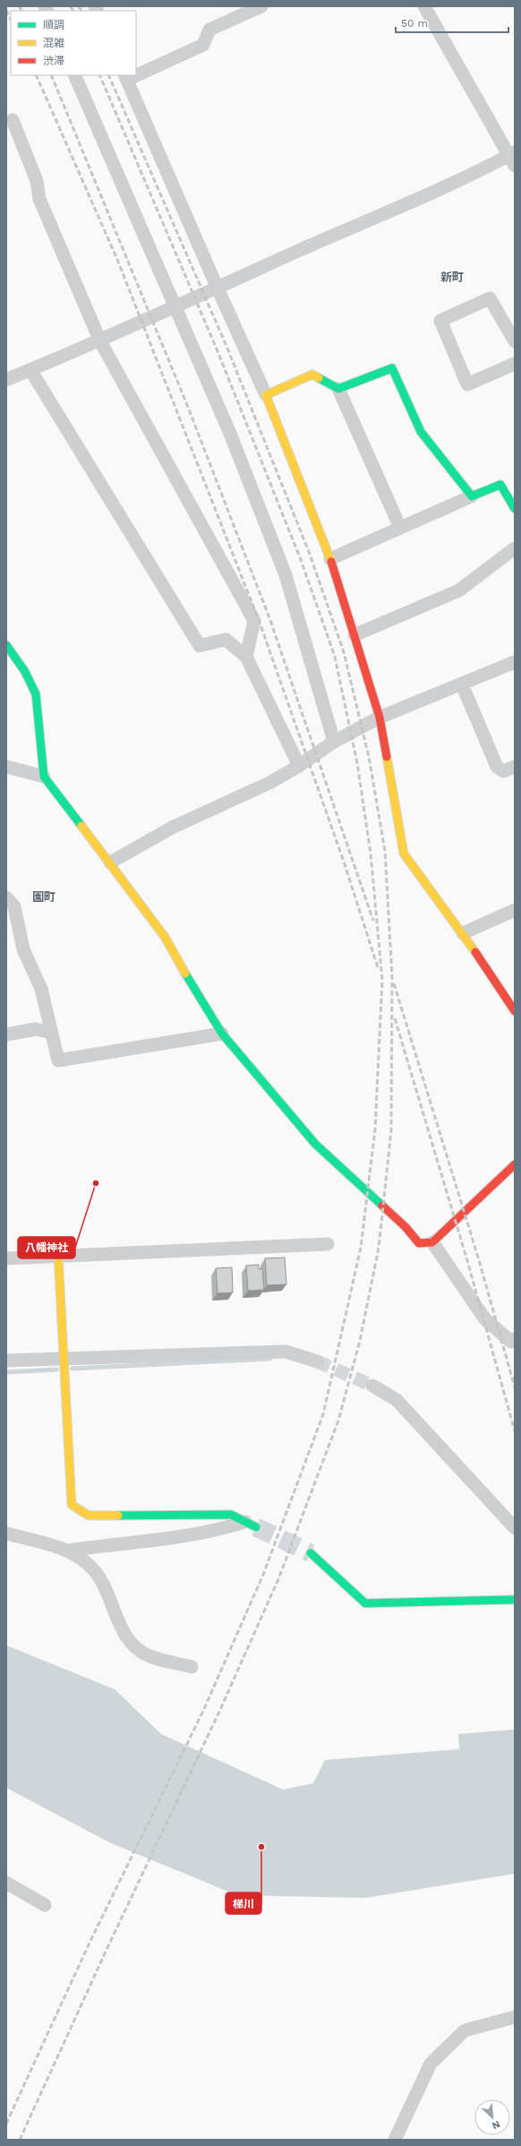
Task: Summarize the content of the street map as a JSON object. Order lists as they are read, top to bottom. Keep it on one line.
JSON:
{"districts":["新町","園町"],"places":["八幡神社","梯川"],"legend":["順調","混雑","渋滞"],"scale_bar":"50 m","north":"bottom right"}
